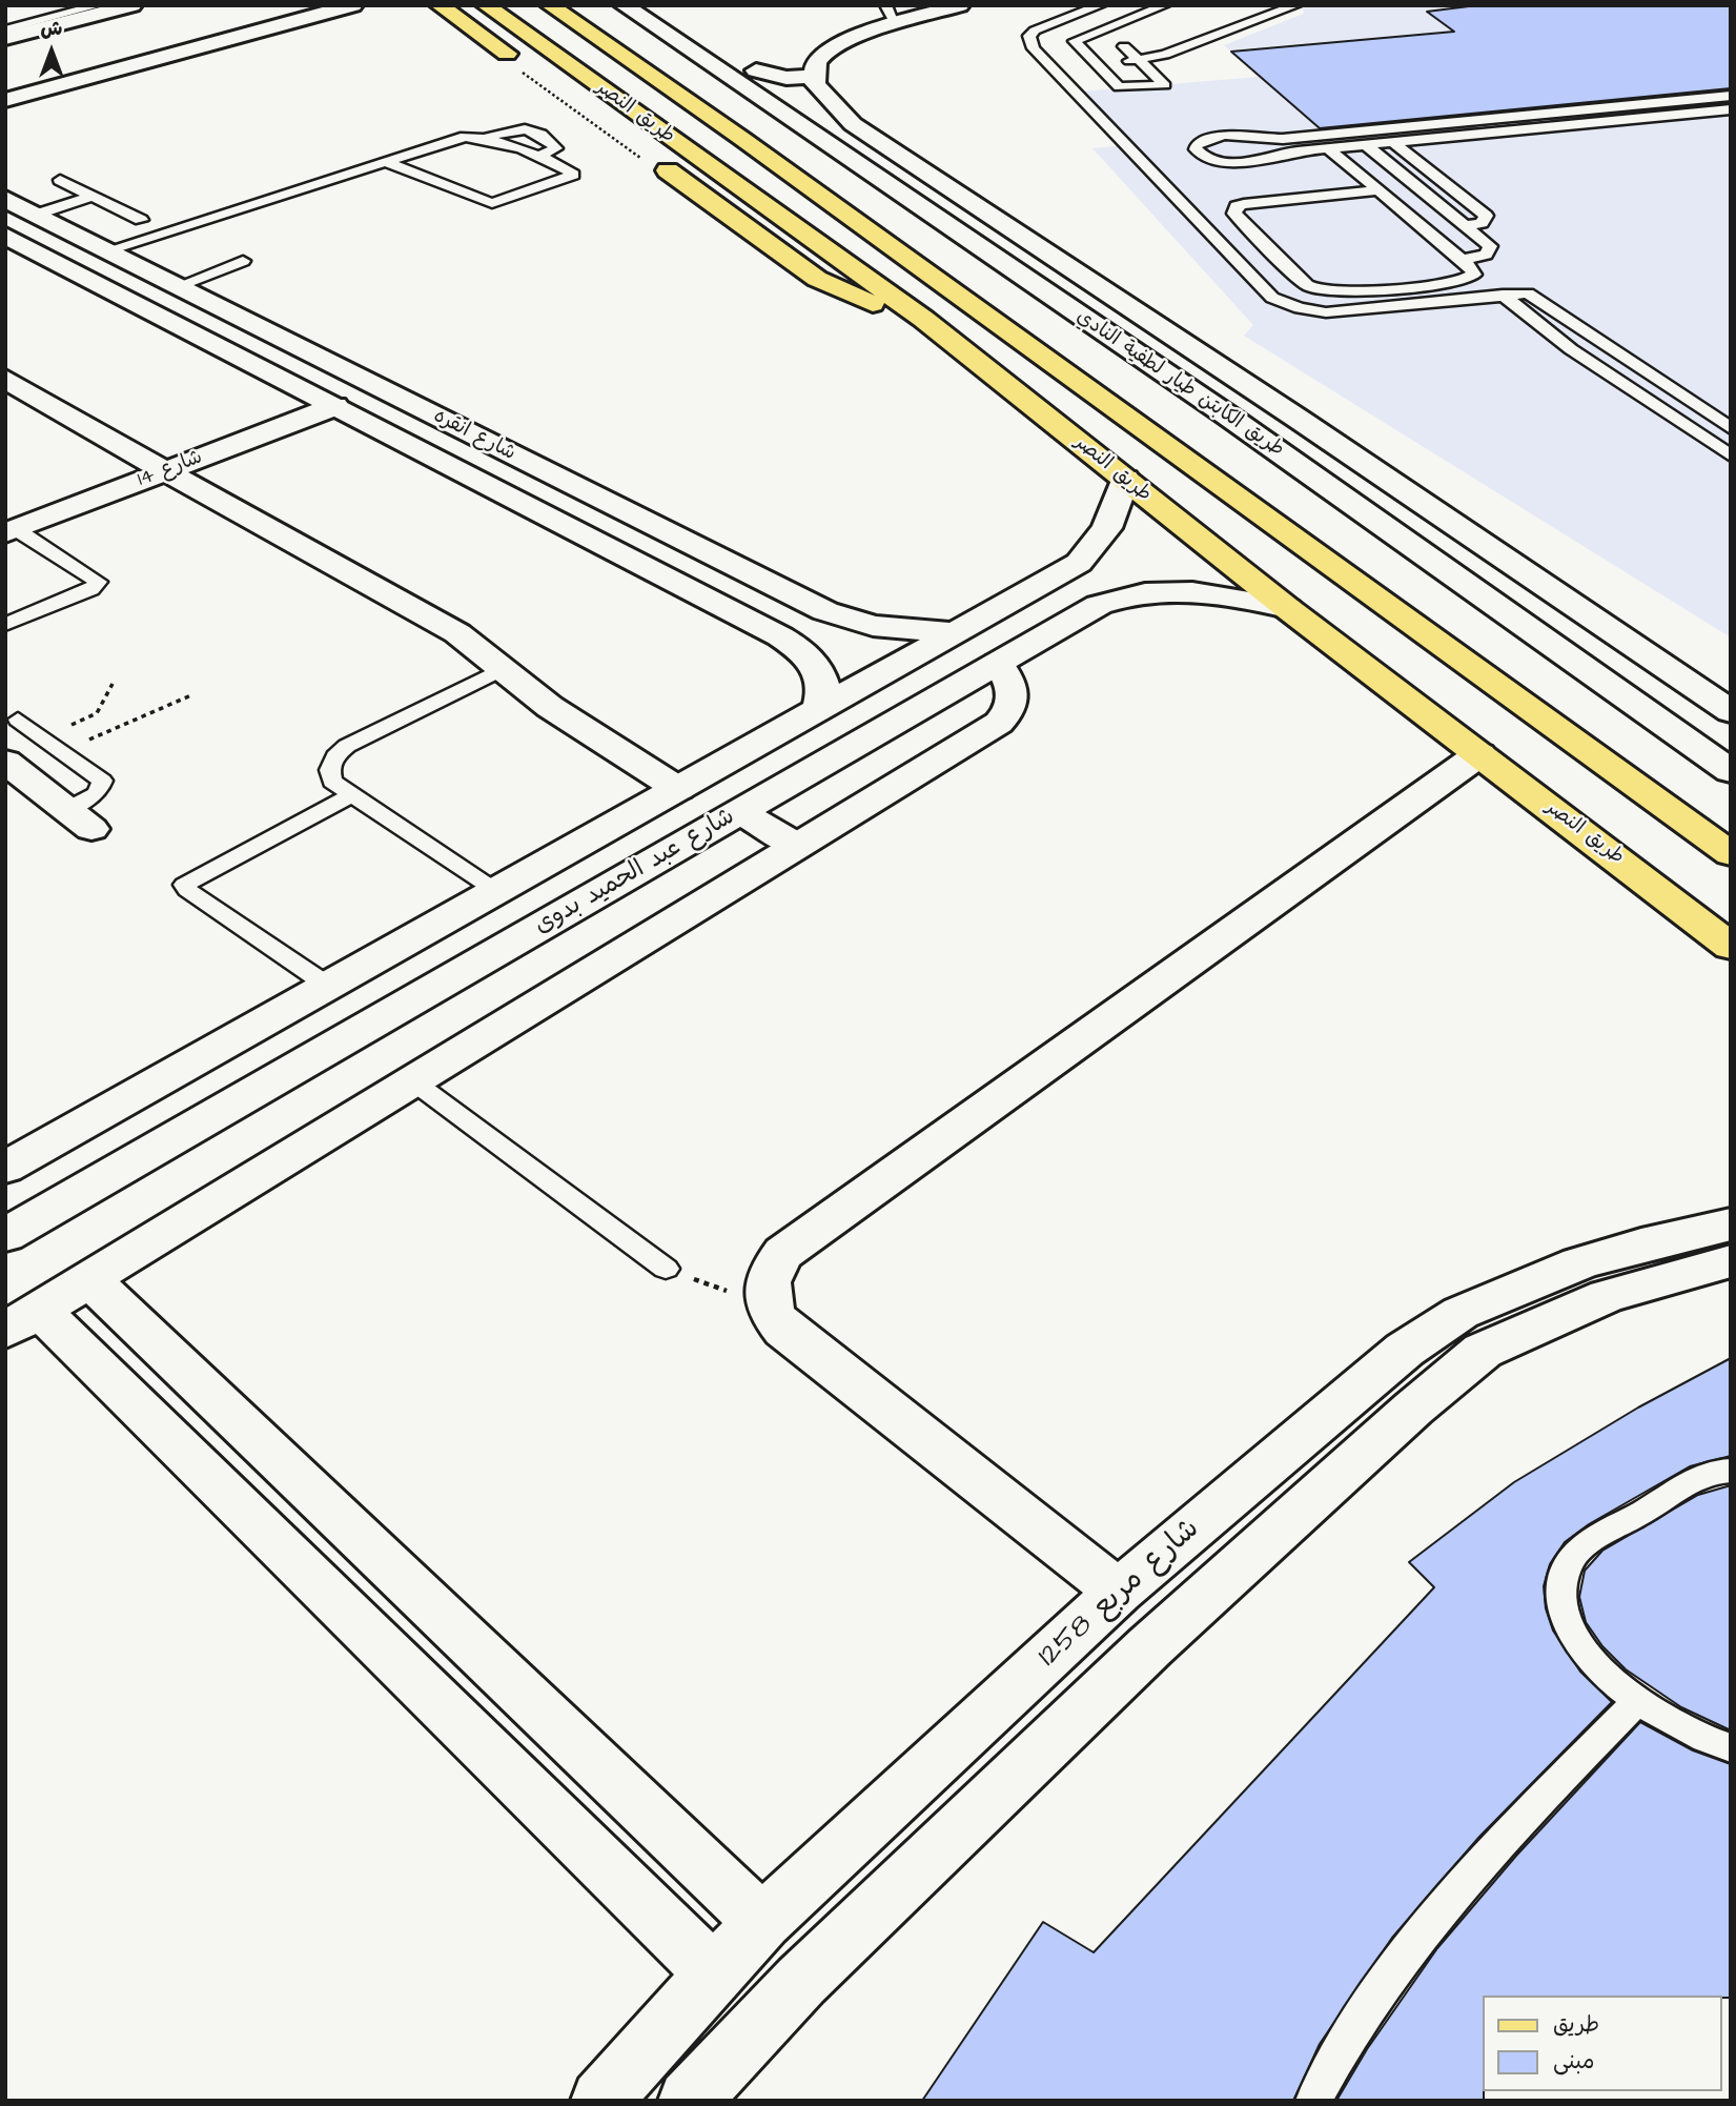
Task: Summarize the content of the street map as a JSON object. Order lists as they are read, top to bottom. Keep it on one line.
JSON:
{"streets":{"main road":["طريق النصر"],"street":["طريق الكابتن طيار لطفية النادي","شارع انقره","شارع 14","شارع عبد الحميد بدوى","شارع مربع 1258"]},"crossings":[["طريق النصر","شارع عبد الحميد بدوى"],["شارع انقره","شارع 14"]],"legend":["طريق","مبنى"],"north":"top"}
